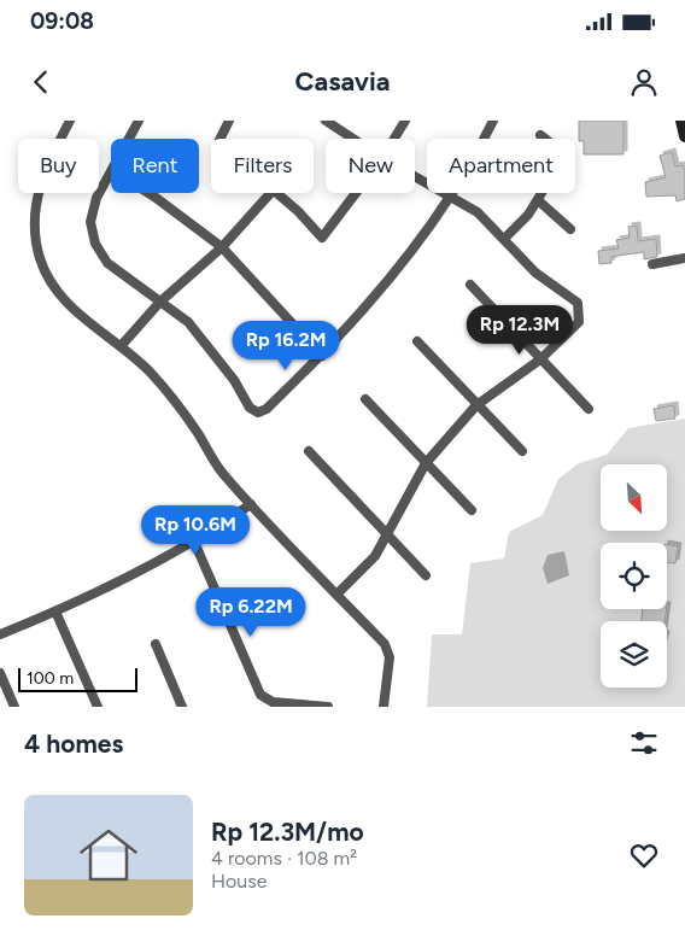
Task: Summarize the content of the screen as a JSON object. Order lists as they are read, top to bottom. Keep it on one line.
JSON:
{"scale_bar":"100 m","north":"bottom right","page":{"status":"09:08","header":"Casavia","chip":["Buy","Rent","Filters","New","Apartment"],"price":["Rp 12.3M","Rp 16.2M","Rp 10.6M","Rp 6.22M"],"scale":"100 m","heading":"4 homes","list":[{"name":"Rp 12.3M/mo","note":"4 rooms · 108 m² · House"}]}}
